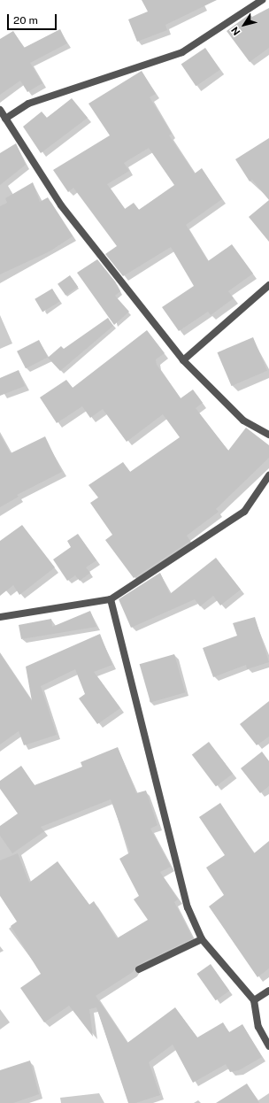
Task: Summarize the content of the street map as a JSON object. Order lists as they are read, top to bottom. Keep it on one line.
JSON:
{"scale_bar":"20 m","north":"bottom left"}
